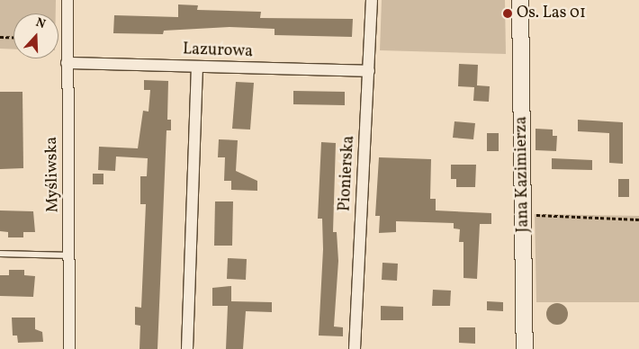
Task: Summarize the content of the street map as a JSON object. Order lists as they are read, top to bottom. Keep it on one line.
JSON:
{"streets":{"main road":["Jana Kazimierza"],"street":["Lazurowa","Pionierska","Myśliwska"]},"crossings":[["Lazurowa","Pionierska"],["Lazurowa","Myśliwska"]],"places":["Os. Las 01"],"north":"top"}
